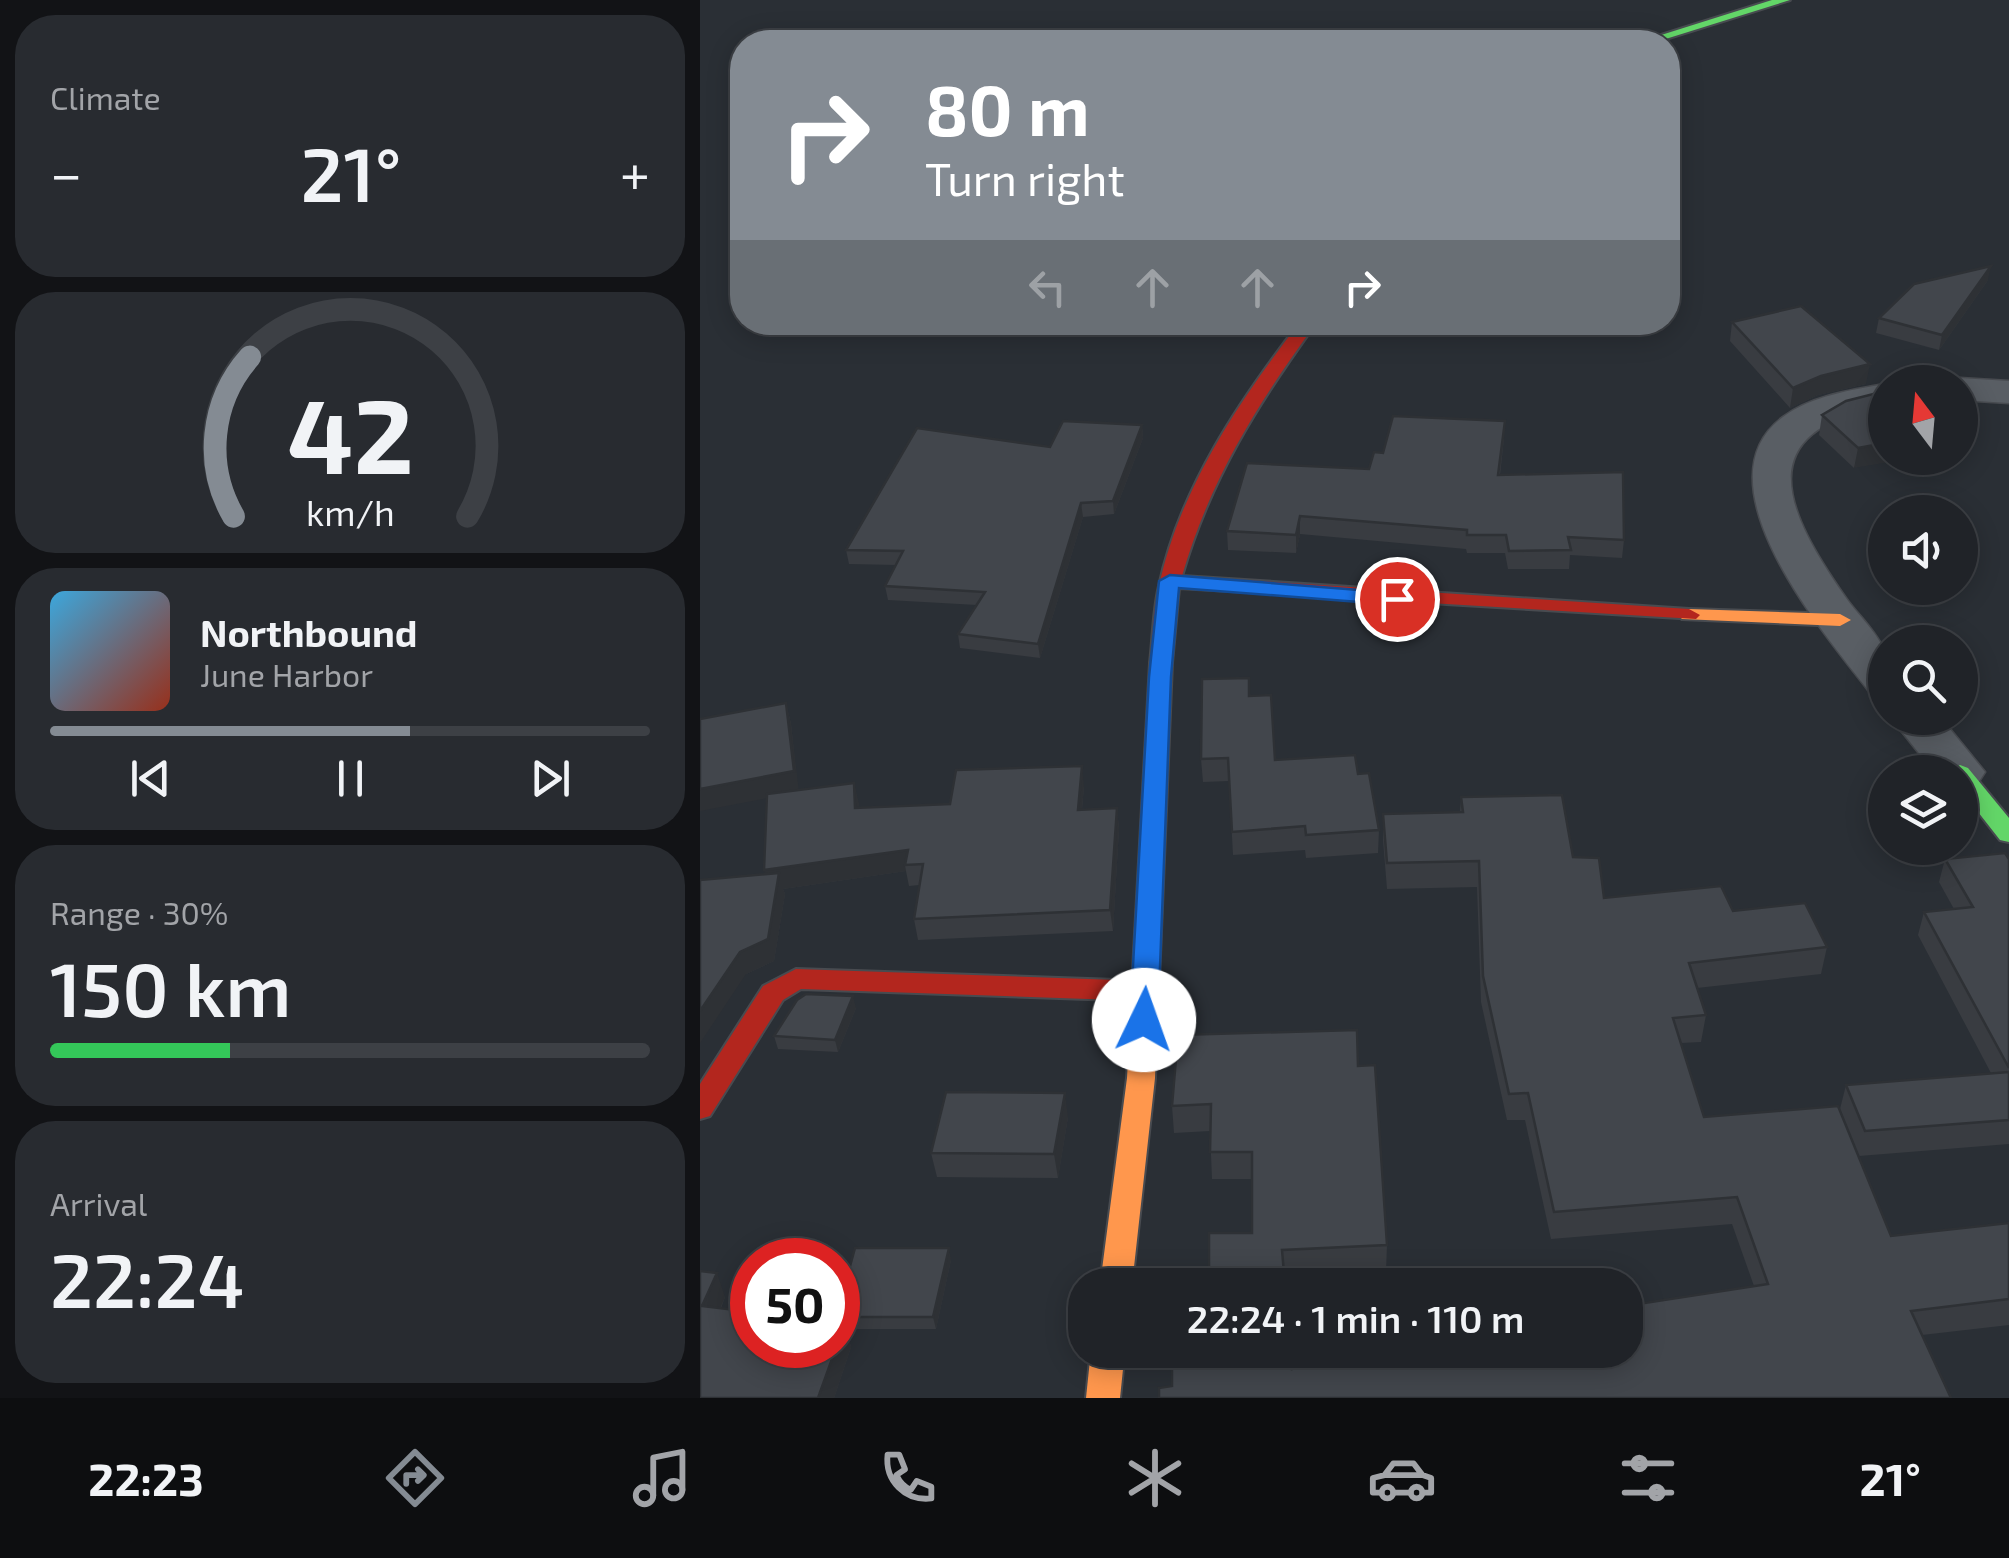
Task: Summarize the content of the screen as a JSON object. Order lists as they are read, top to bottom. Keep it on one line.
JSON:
{"north":"top","page":{"tile":["Climate",["Range · 30%","150 km"],["Arrival","22:24"]],"turn":["80 m","Turn right"],"heat":["−","21°","+"],"song":["Northbound","June Harbor"],"limit":"50","trip":"22:24 · 1 min · 110 m","tabs":["22:23","21°"],"gauge":["42","km/h"]}}
